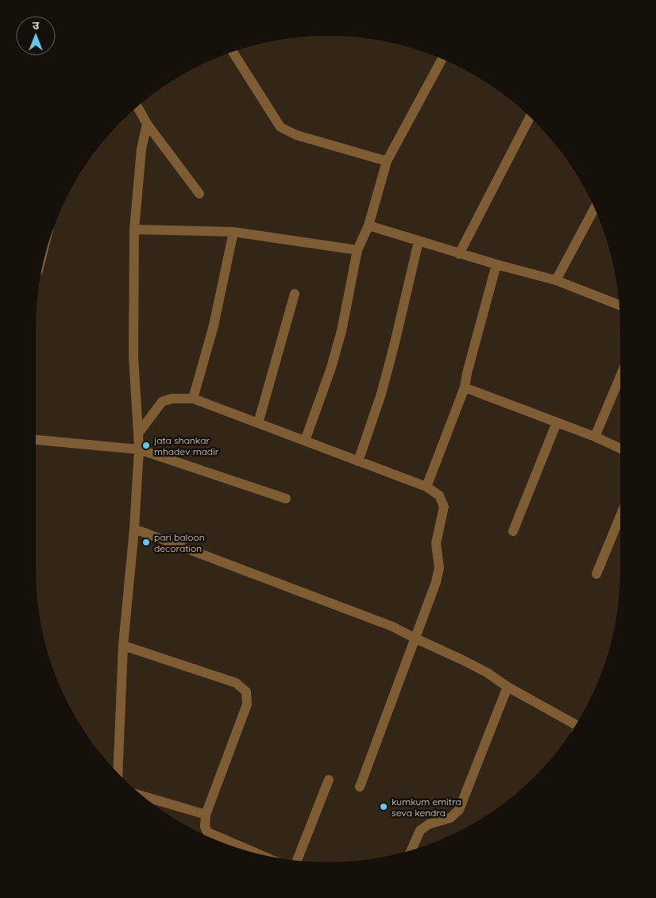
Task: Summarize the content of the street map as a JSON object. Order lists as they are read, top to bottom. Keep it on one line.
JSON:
{"places":["jata shankar mhadev madir","pari baloon decoration","kumkum emitra seva kendra"],"north":"top"}
